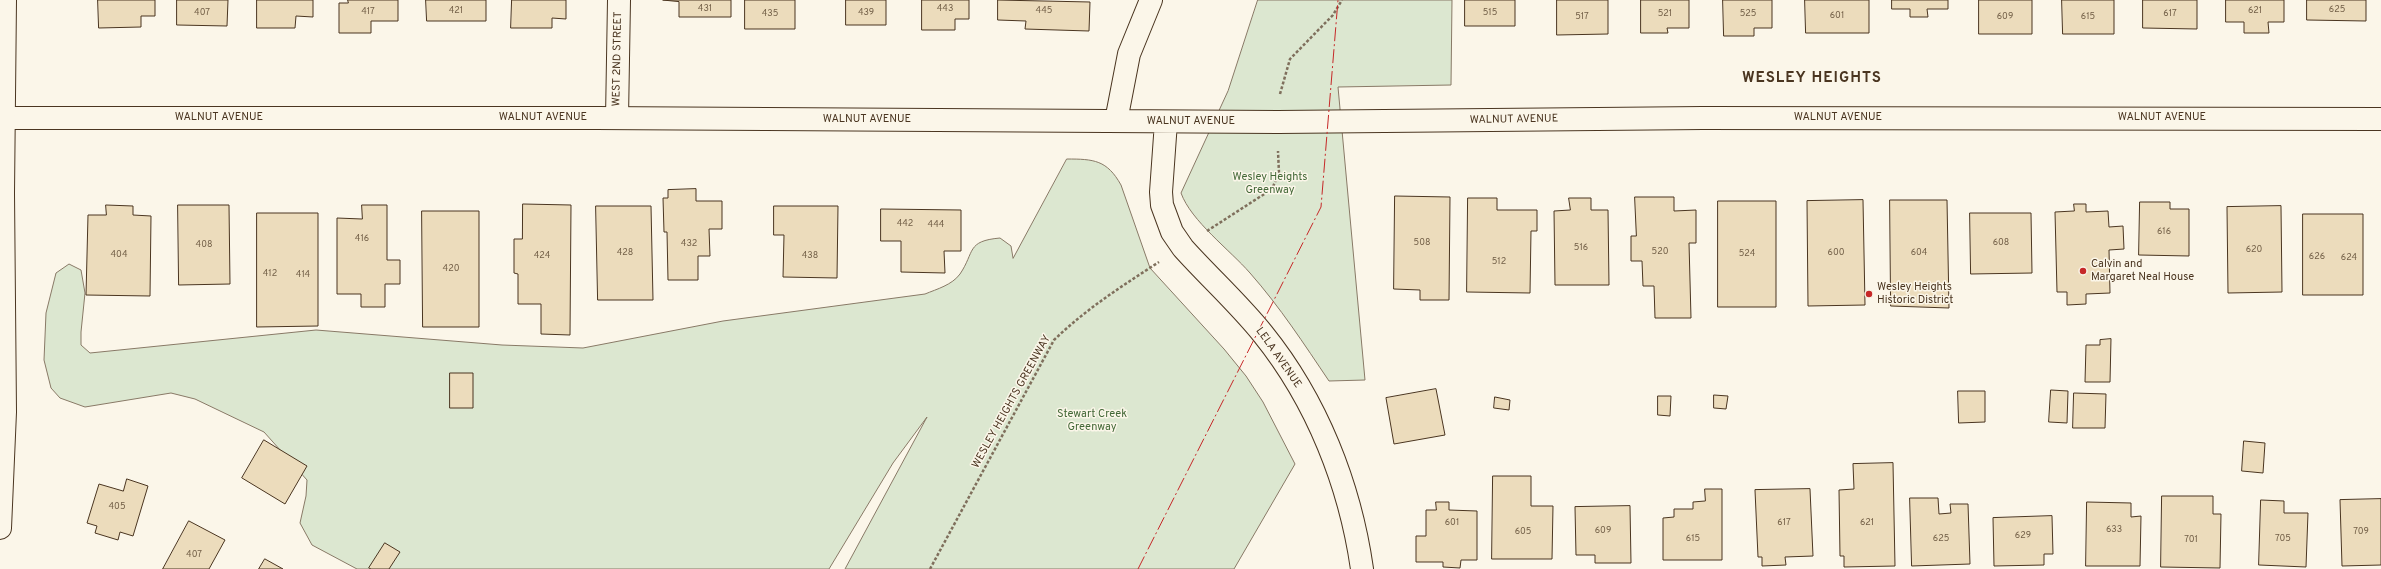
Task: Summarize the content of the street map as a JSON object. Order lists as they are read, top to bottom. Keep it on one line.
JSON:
{"streets":{"street":["WEST 2ND STREET","WALNUT AVENUE","LELA AVENUE"],"path":["WESLEY HEIGHTS GREENWAY"]},"crossings":[["WEST 2ND STREET","WALNUT AVENUE"],["WALNUT AVENUE","LELA AVENUE"]],"districts":["WESLEY HEIGHTS"],"parks":["Wesley Heights Greenway","Stewart Creek Greenway"],"places":["Calvin and Margaret Neal House","Wesley Heights Historic District"],"house_numbers":["431","443","625","421","445","621","417","407","439","515","435","521","525","617","601","517","609","615","442","444","616","416","508","608","432","408","516","620","520","428","600","604","524","404","424","438","626","624","512","420","412","414","405","601","617","621","633","609","605","709","629","615","625","705","701","407"]}
